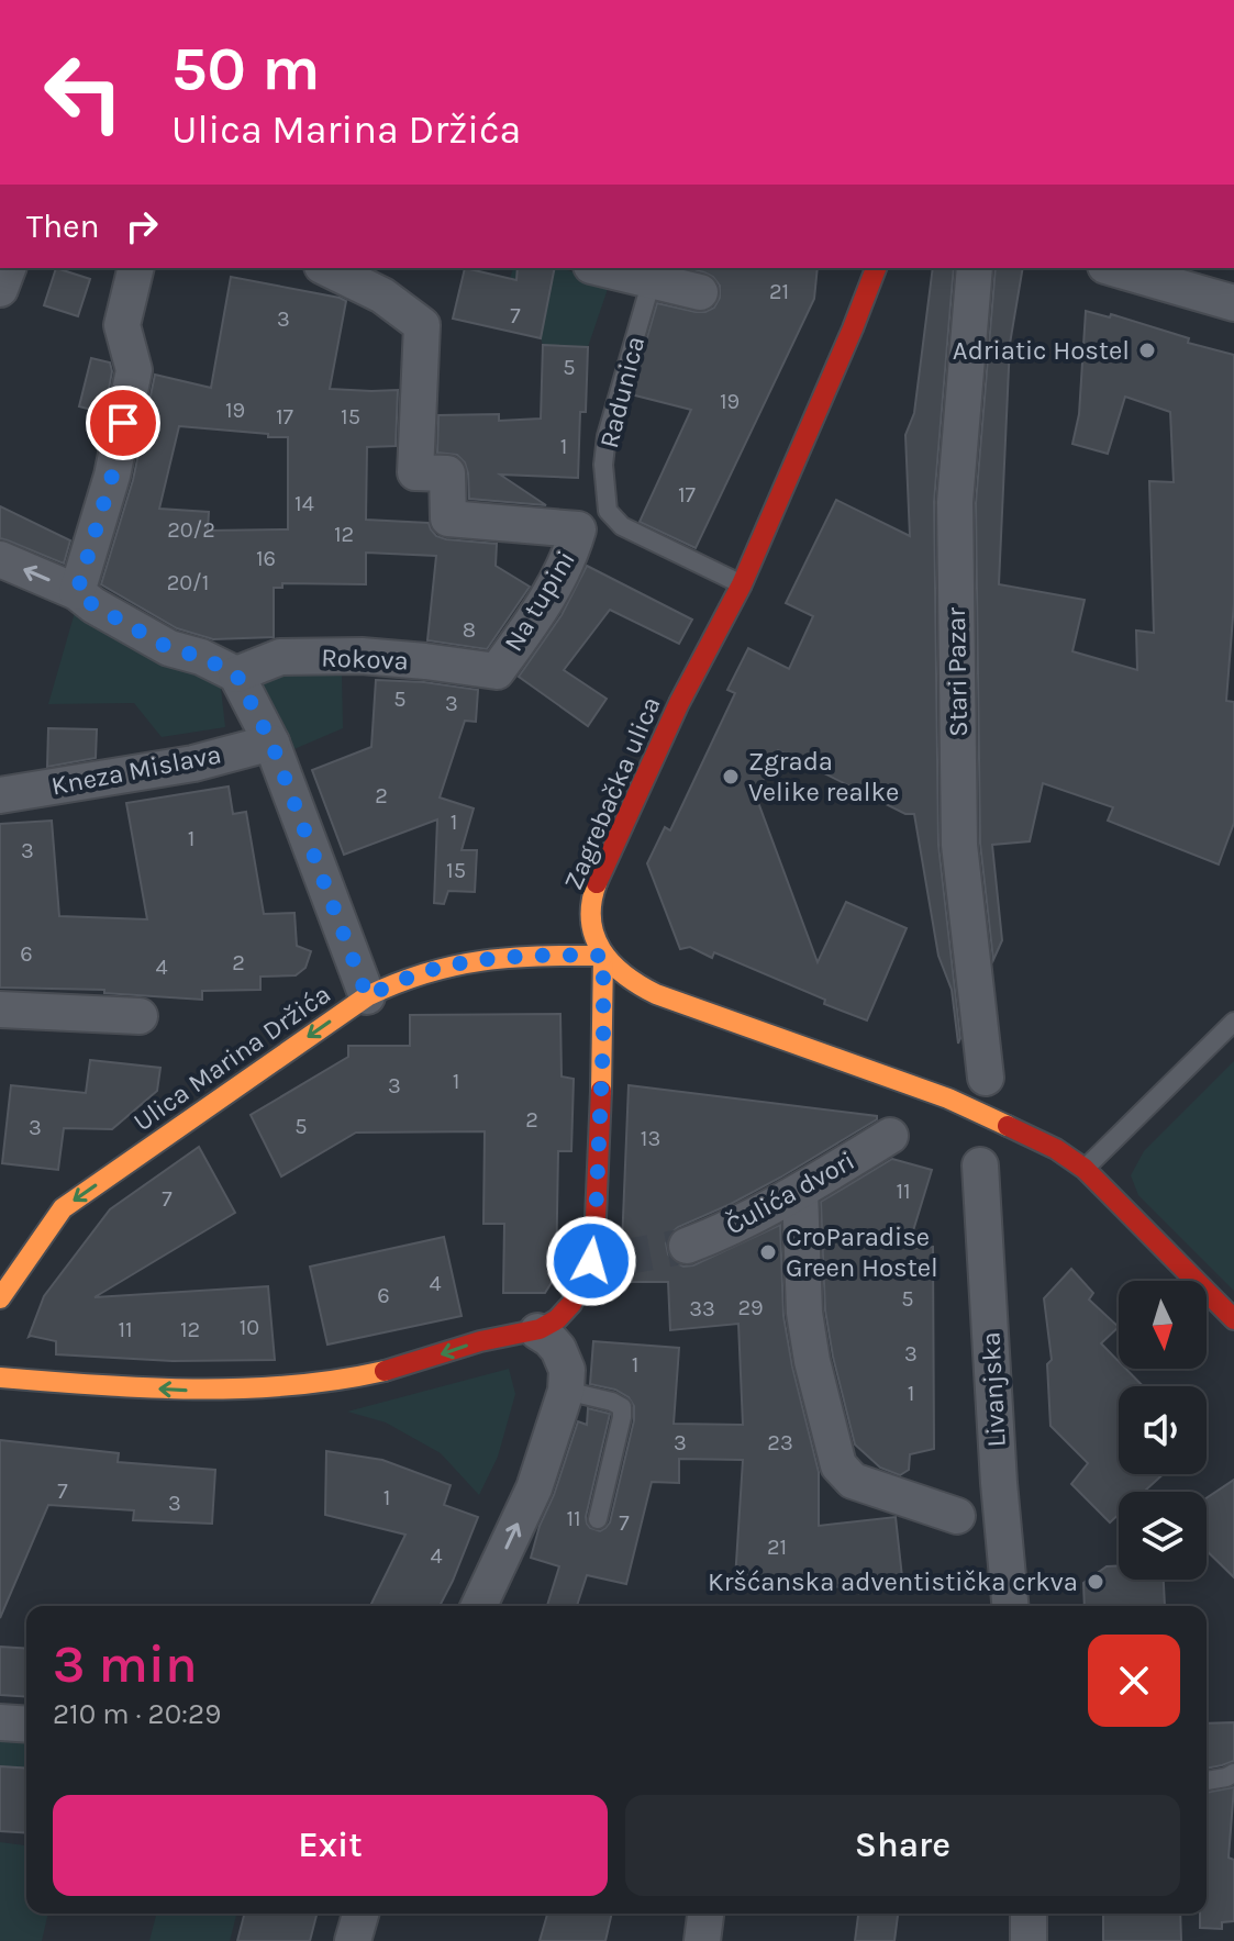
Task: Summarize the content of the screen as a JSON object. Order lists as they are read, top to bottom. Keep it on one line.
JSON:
{"streets":{"street":["Na tupini","Rokova","Stari Pazar","Kneza Mislava","Zagrebačka ulica","Ulica Marina Držića","Čulića dvori","Livanjska"],"lane":["Radunica"]},"crossings":[["Radunica","Zagrebačka ulica"],["Na tupini","Rokova"],["Zagrebačka ulica","Ulica Marina Držića"]],"one_way":["Ulica Marina Držića"],"places":["Adriatic Hostel","Zgrada Velike realke","CroParadise Green Hostel","Kršćanska adventistička crkva"],"house_numbers":["21","7","3","5","19","19","17","15","1","17","14","20/2","12","16","20/1","8","5","3","2","1","1","3","15","6","2","4","1","3","2","5","3","13","11","7","4","6","5","29","33","10","11","12","3","1","1","3","23","7","1","3","11","7","21","4"],"north":"bottom","page":{"turn":["50 m","Ulica Marina Držića"],"then":"Then","heading":["3 min","210 m · 20:29"],"buttons":["Exit","Share"]}}
